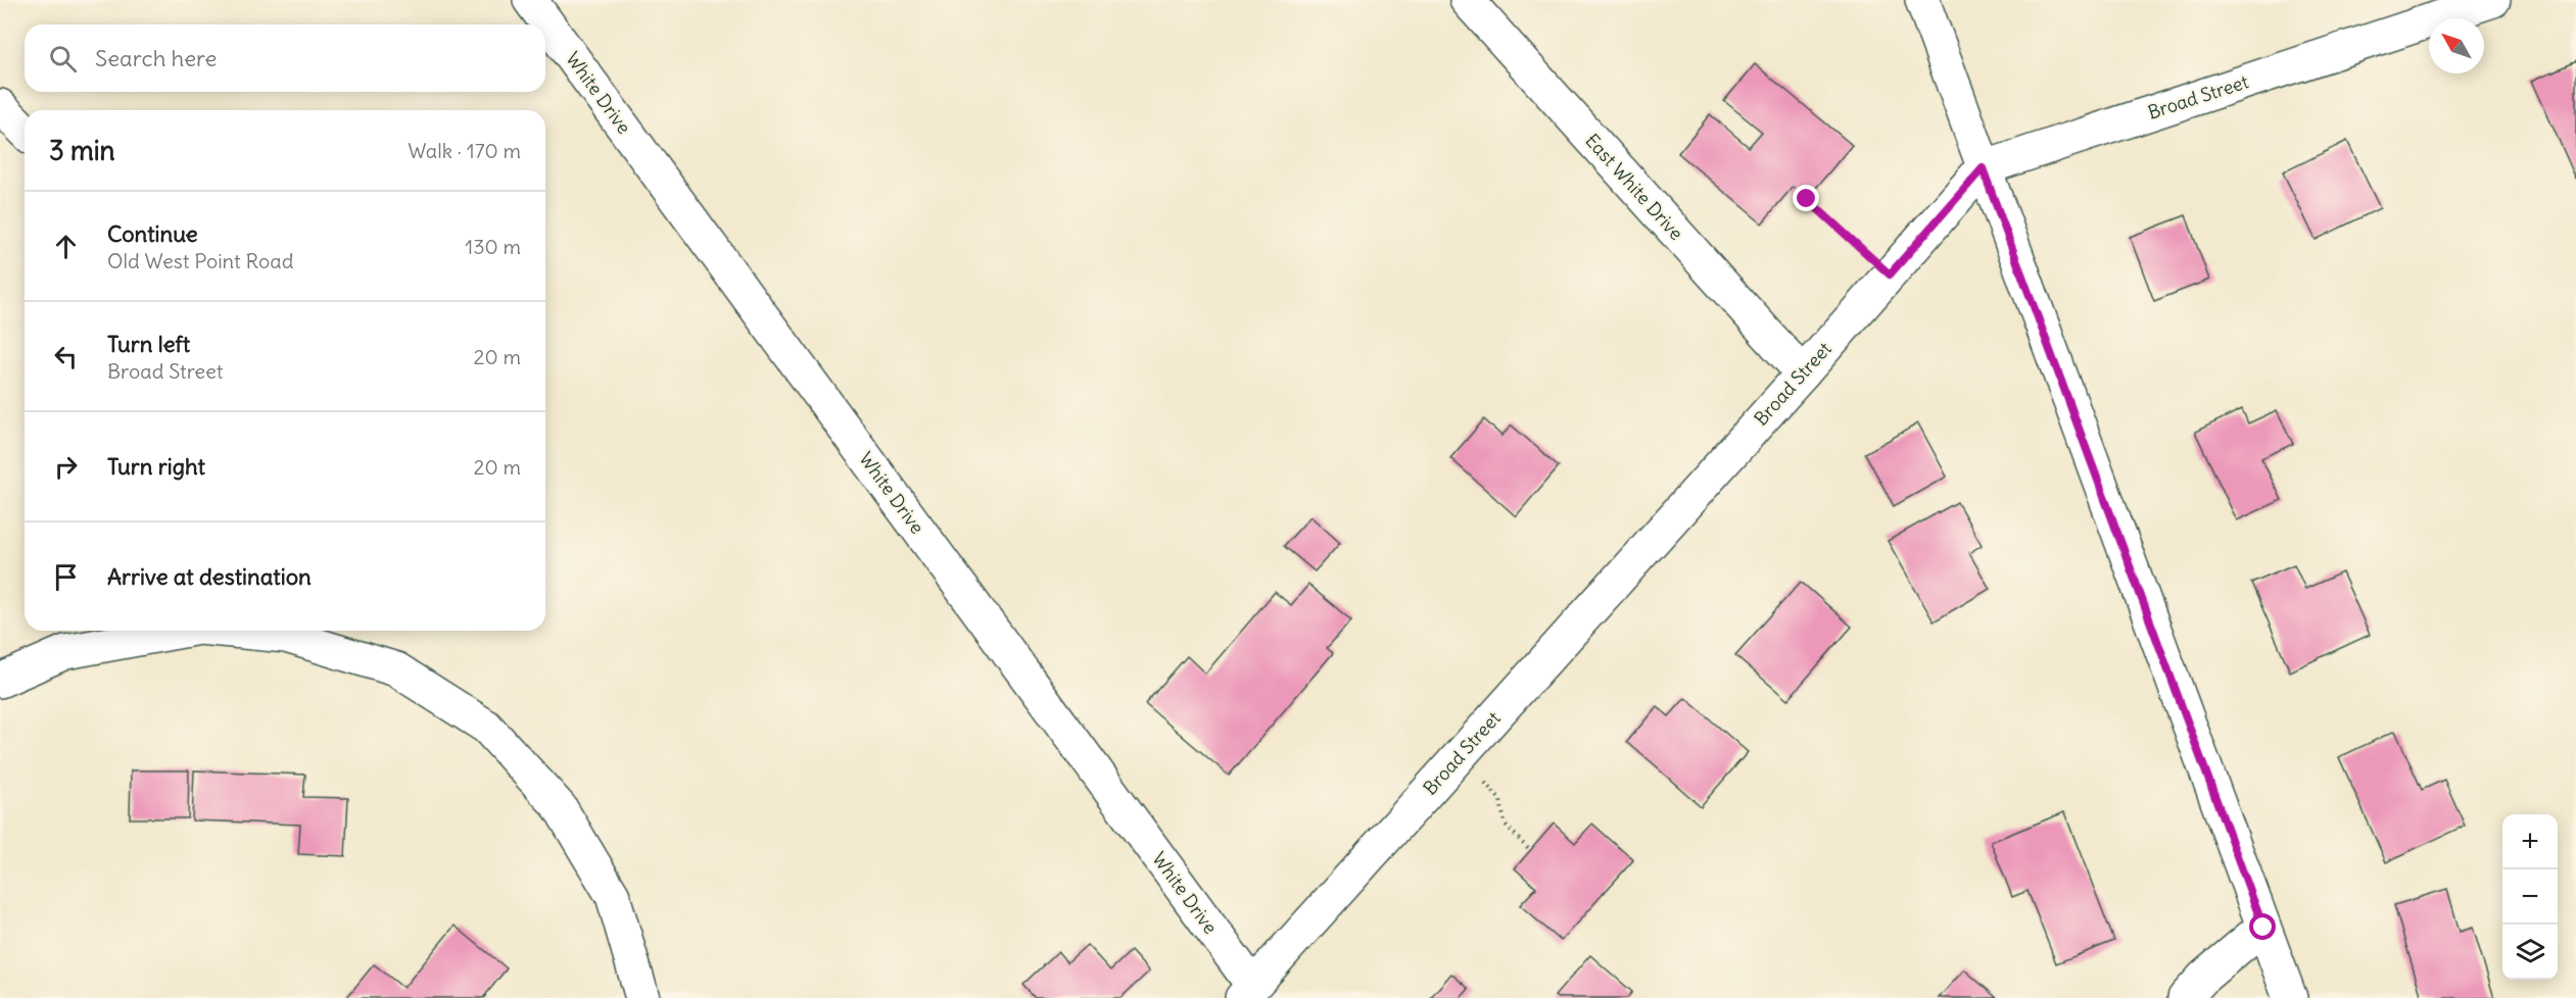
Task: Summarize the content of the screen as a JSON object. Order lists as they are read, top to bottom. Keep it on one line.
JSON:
{"streets":{"street":["White Drive","Broad Street","East White Drive"]},"crossings":[["White Drive","Broad Street"],["Broad Street","East White Drive"]],"north":"top left","page":{"search":"Search here","heading":["3 min","Walk · 170 m"],"list":[["Continue","Old West Point Road","130 m"],["Turn left","Broad Street","20 m"],["Turn right","20 m"],"Arrive at destination"],"map_buttons":["+","−"]}}
